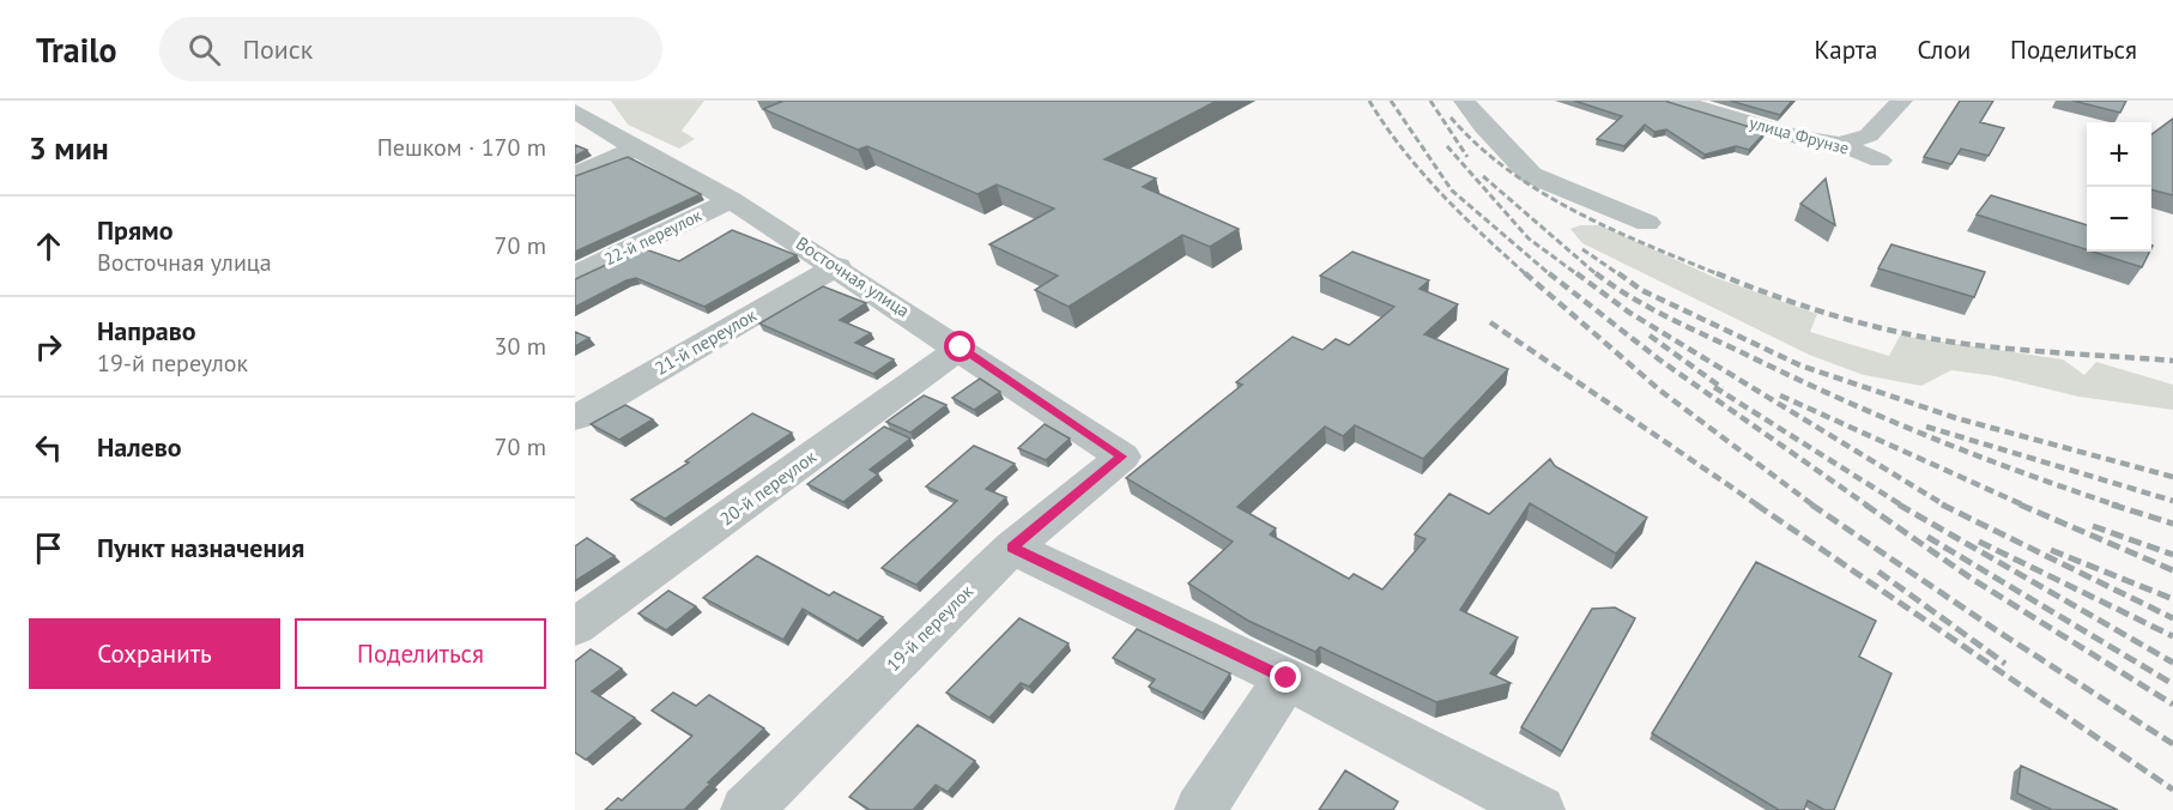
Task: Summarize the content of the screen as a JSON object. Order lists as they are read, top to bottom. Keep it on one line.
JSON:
{"streets":{"street":["улица Фрунзе","22-й переулок","Восточная улица","21-й переулок","20-й переулок","19-й переулок"]},"crossings":[["22-й переулок","Восточная улица"],["Восточная улица","21-й переулок"],["Восточная улица","20-й переулок"],["Восточная улица","19-й переулок"]],"page":{"header":"Trailo","search":"Поиск","nav":["Карта","Слои","Поделиться"],"heading":["3 мин","Пешком · 170 m"],"map_buttons":["+","−"],"list":[["Прямо","Восточная улица","70 m"],["Направо","19-й переулок","30 m"],["Налево","70 m"],"Пункт назначения"],"buttons":["Сохранить","Поделиться"]}}
